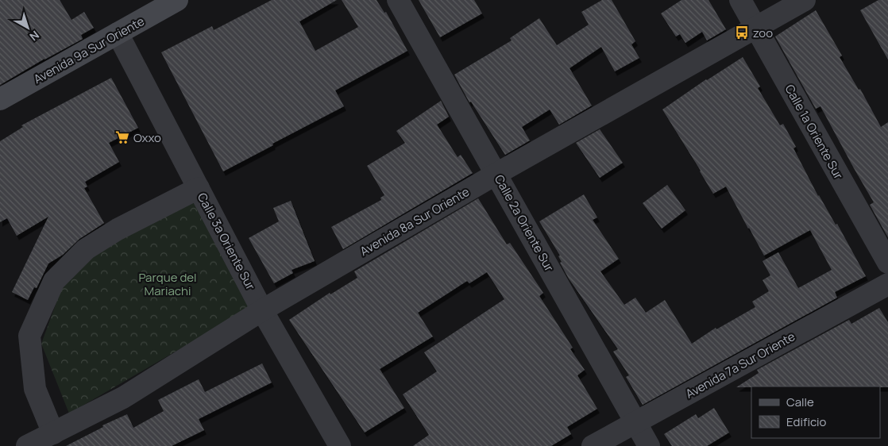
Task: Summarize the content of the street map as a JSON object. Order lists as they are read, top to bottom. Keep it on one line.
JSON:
{"streets":{"main road":["Avenida 9a Sur Oriente"],"street":["Calle 1a Oriente Sur","Avenida 8a Sur Oriente","Calle 2a Oriente Sur","Calle 3a Oriente Sur","Avenida 7a Sur Oriente"]},"crossings":[["Avenida 9a Sur Oriente","Calle 3a Oriente Sur"],["Calle 1a Oriente Sur","Avenida 8a Sur Oriente"],["Avenida 8a Sur Oriente","Calle 2a Oriente Sur"],["Avenida 8a Sur Oriente","Calle 3a Oriente Sur"],["Calle 2a Oriente Sur","Avenida 7a Sur Oriente"]],"parks":["Parque del Mariachi"],"places":{"bus stop":["zoo"],"supermarket":["Oxxo"]},"legend":["Calle","Edificio"],"north":"bottom right"}
